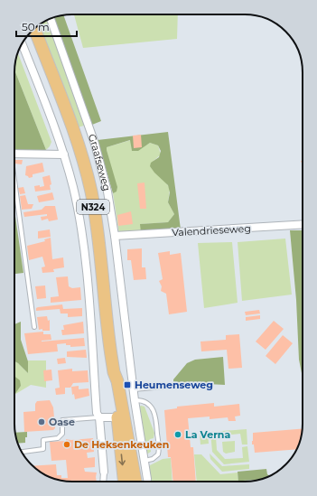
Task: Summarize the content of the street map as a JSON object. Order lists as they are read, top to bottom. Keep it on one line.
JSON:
{"streets":{"main road":["Graafseweg","N324"],"street":["Valendrieseweg"]},"crossings":[["Graafseweg","Valendrieseweg"]],"places":{"transit":["Heumenseweg"],"other":["Oase","La Verna","De Heksenkeuken"]},"scale_bar":"50 m"}
